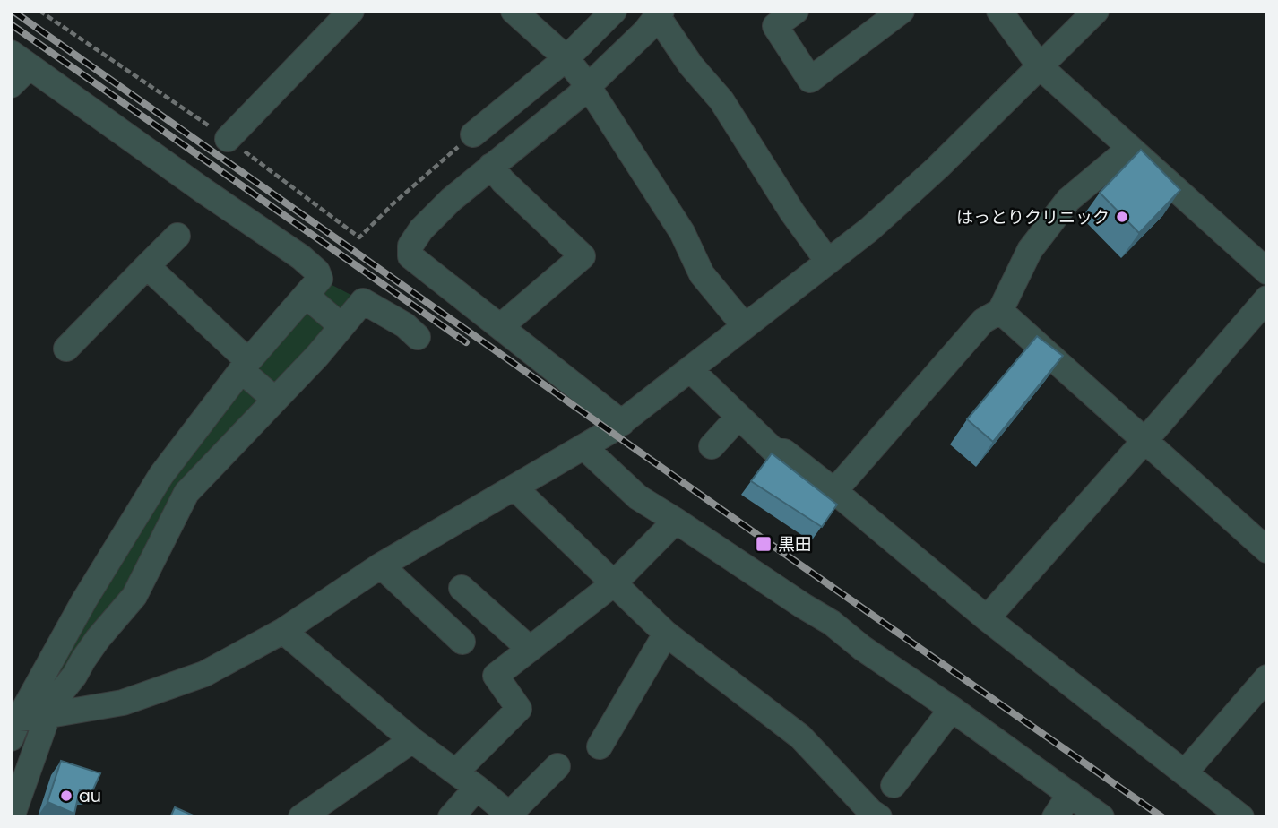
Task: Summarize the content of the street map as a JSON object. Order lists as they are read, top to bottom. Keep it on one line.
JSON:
{"places":{"other":["はっとりクリニック","au"],"transit":["黒田"]}}
